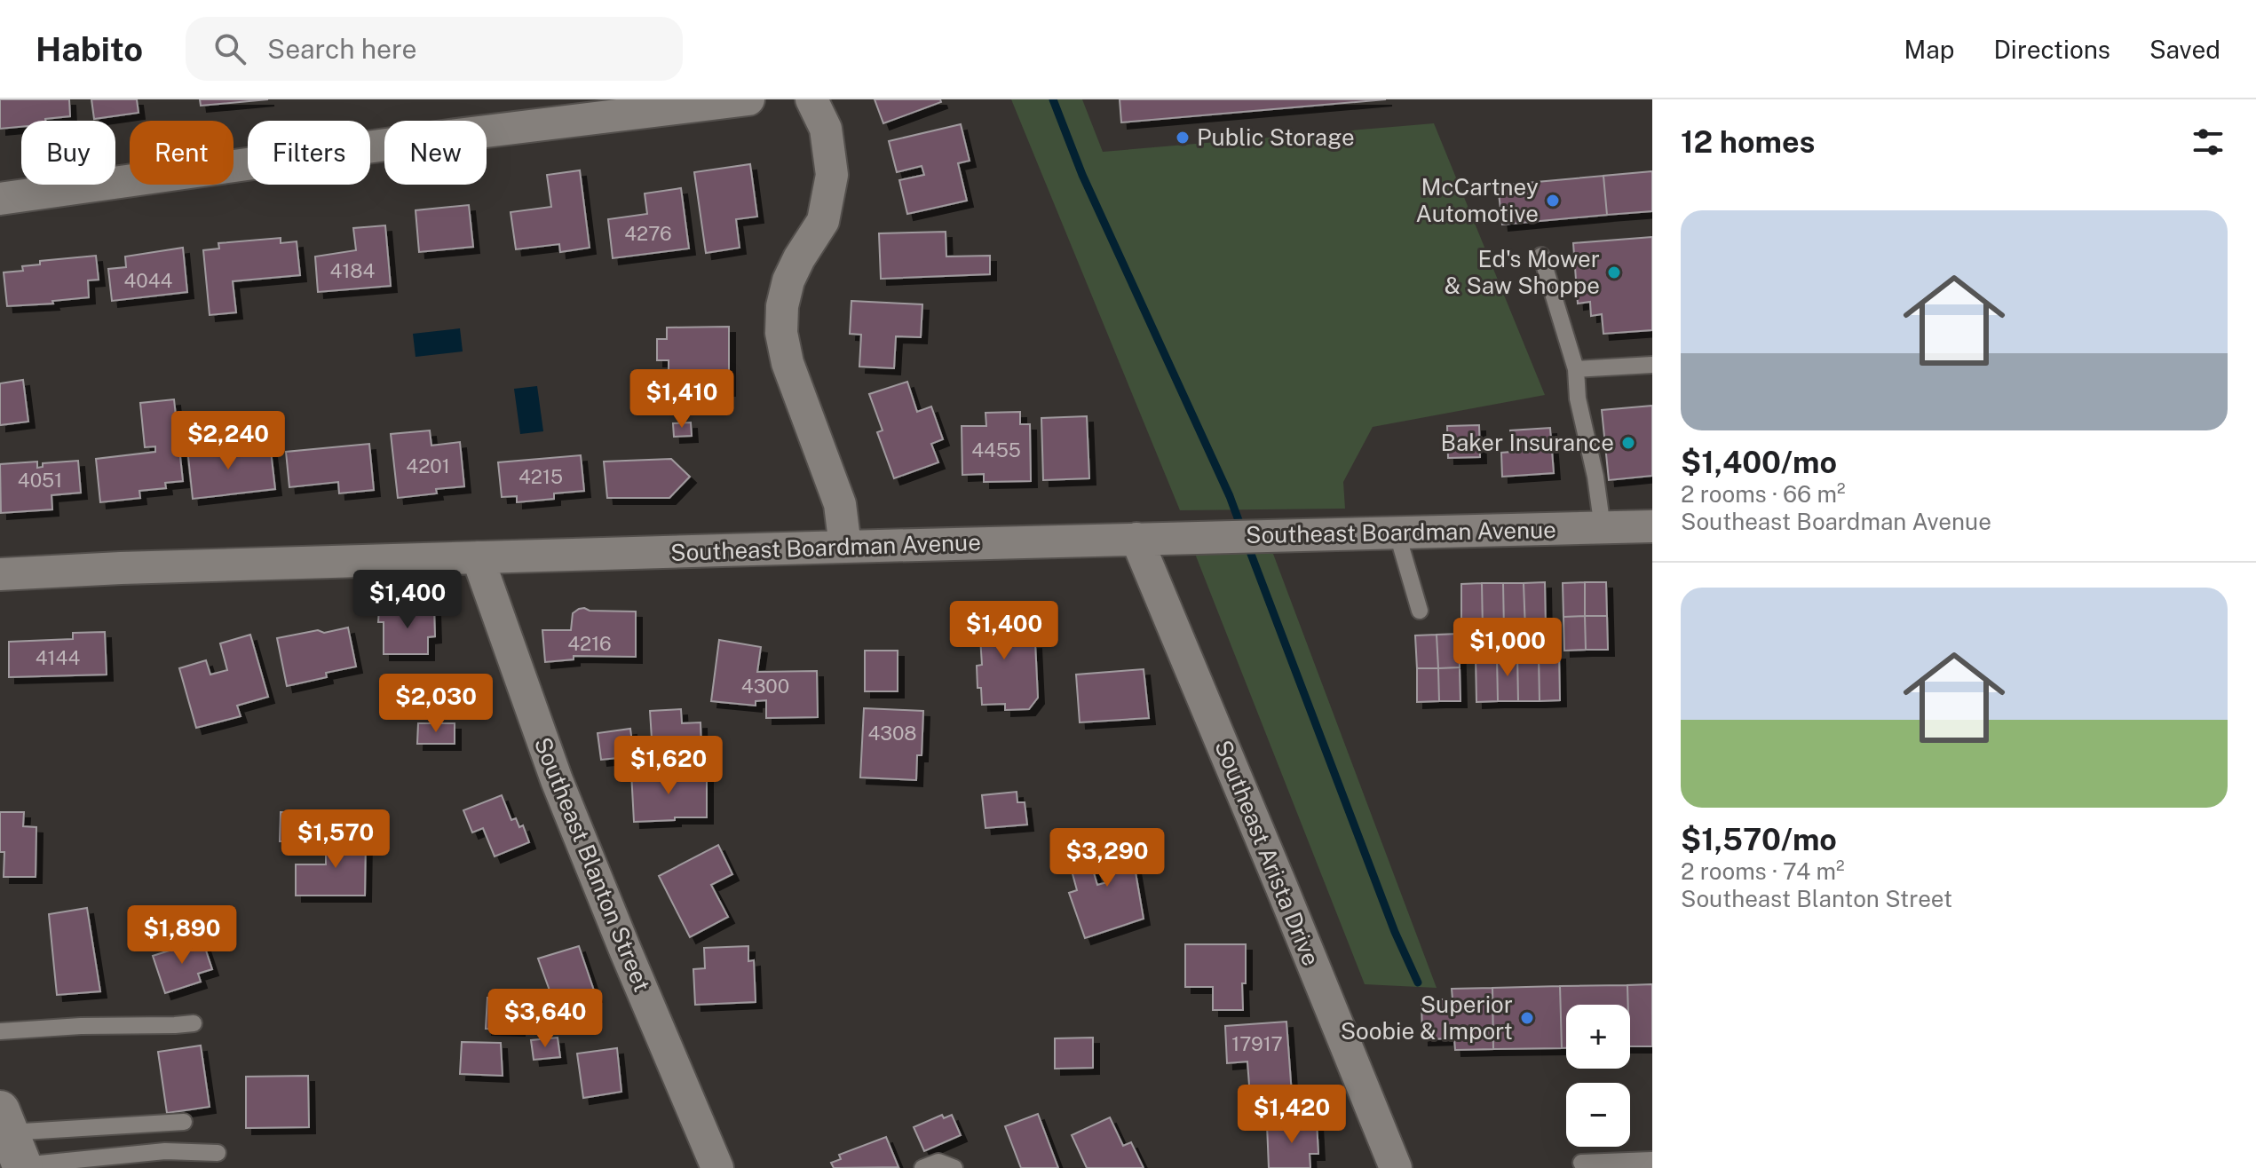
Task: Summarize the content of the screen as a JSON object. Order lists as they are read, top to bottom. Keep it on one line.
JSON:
{"streets":{"street":["Southeast Boardman Avenue","Southeast Arista Drive","Southeast Blanton Street"]},"crossings":[["Southeast Boardman Avenue","Southeast Arista Drive"],["Southeast Boardman Avenue","Southeast Blanton Street"]],"places":["Public Storage","McCartney Automotive","Ed's Mower & Saw Shoppe","Baker Insurance","Superior Soobie & Import"],"house_numbers":["4276","4184","4044","4455","4201","4215","4051","4216","4144","4300","4308","17917"],"page":{"header":"Habito","search":"Search here","nav":["Map","Directions","Saved"],"heading":"12 homes","chip":["Buy","Rent","Filters","New"],"list":[{"name":"$1,400/mo","note":"2 rooms · 66 m² · Southeast Boardman Avenue"},{"name":"$1,570/mo","note":"2 rooms · 74 m² · Southeast Blanton Street"}],"price":["$1,410","$2,240","$1,400","$1,400","$1,000","$2,030","$1,620","$1,570","$3,290","$1,890","$3,640","$1,420"],"map_buttons":["+","−"]}}
